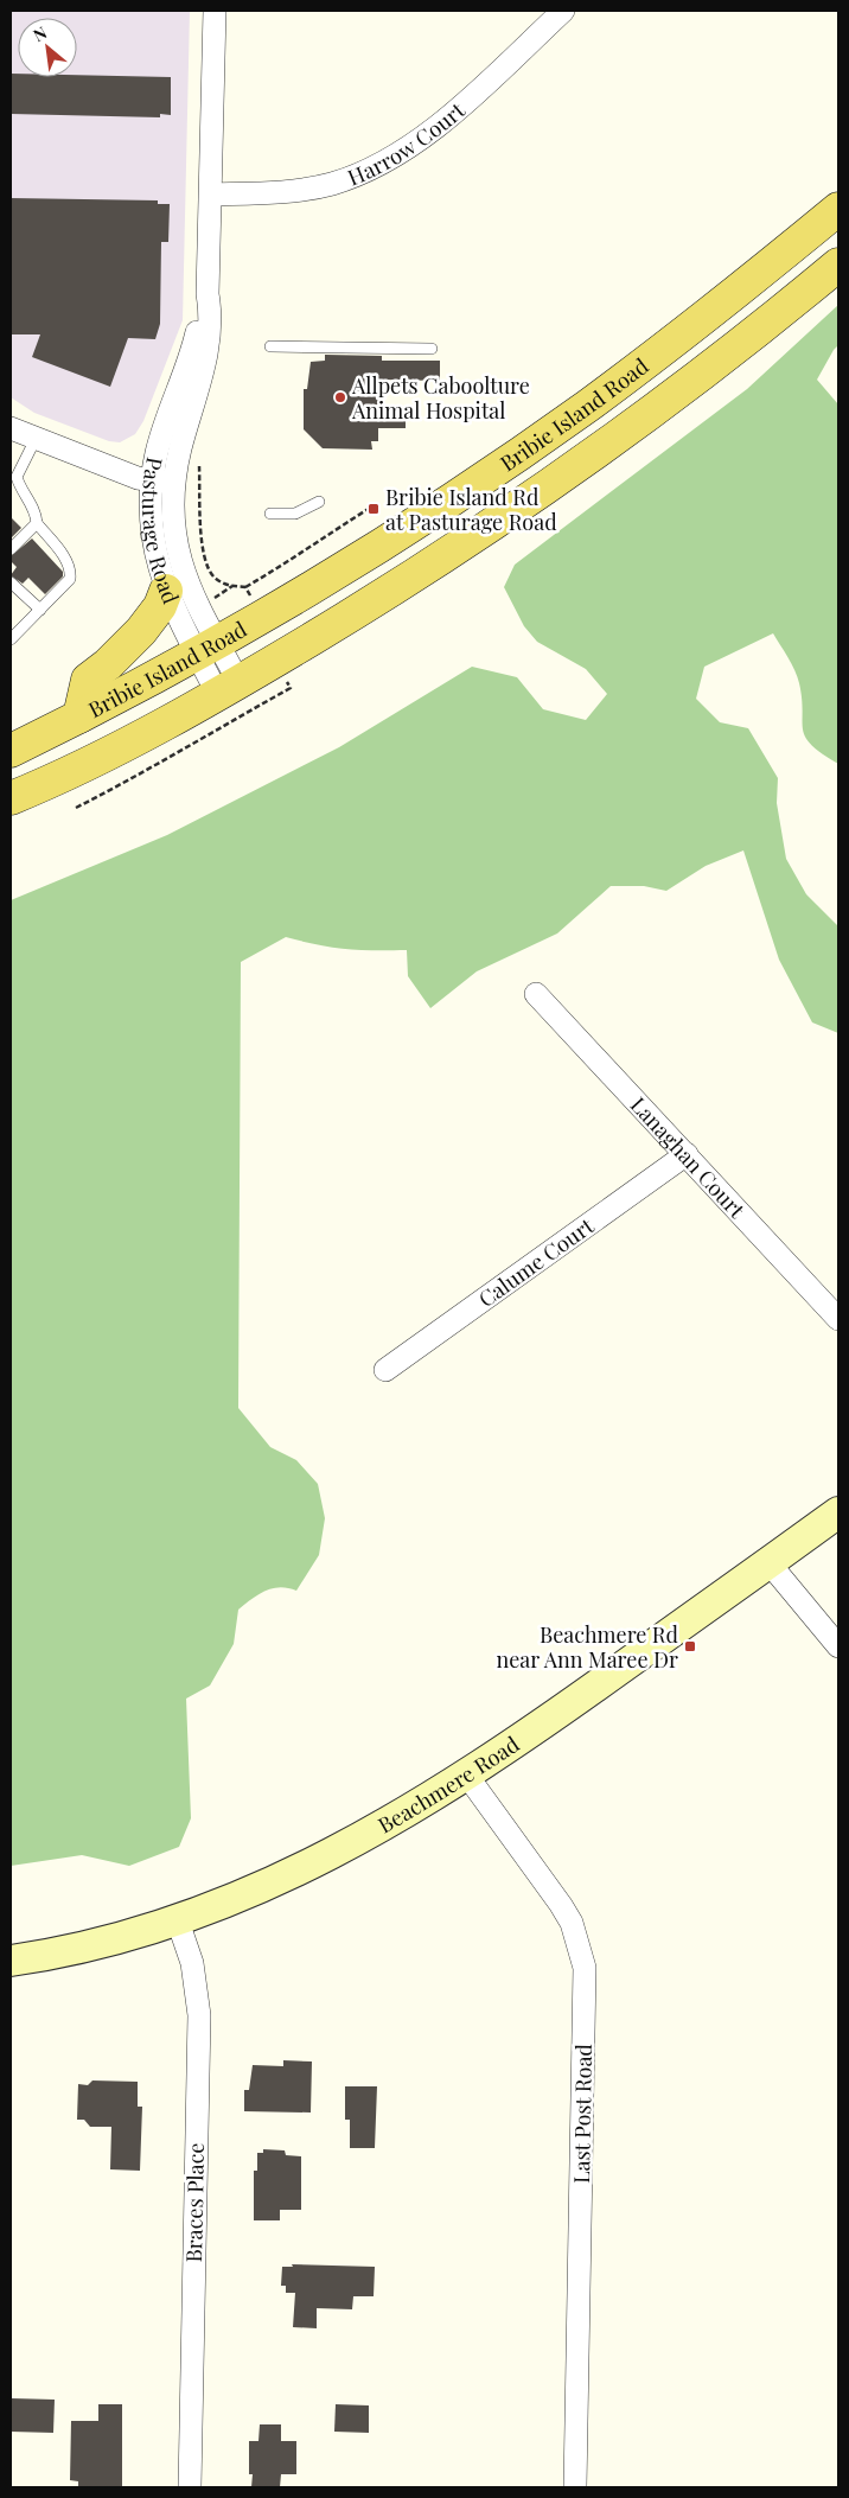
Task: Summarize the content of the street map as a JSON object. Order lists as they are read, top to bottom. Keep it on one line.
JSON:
{"streets":{"main road":["Bribie Island Road","Beachmere Road"],"street":["Harrow Court","Pasturage Road","Lanaghan Court","Calume Court","Last Post Road","Braces Place"]},"crossings":[["Harrow Court","Pasturage Road"],["Bribie Island Road","Pasturage Road"],["Lanaghan Court","Calume Court"],["Beachmere Road","Last Post Road"],["Beachmere Road","Braces Place"]],"places":{"other":["Allpets Caboolture Animal Hospital"],"transit":["Bribie Island Rd at Pasturage Road","Beachmere Rd near Ann Maree Dr"]},"north":"top left"}
